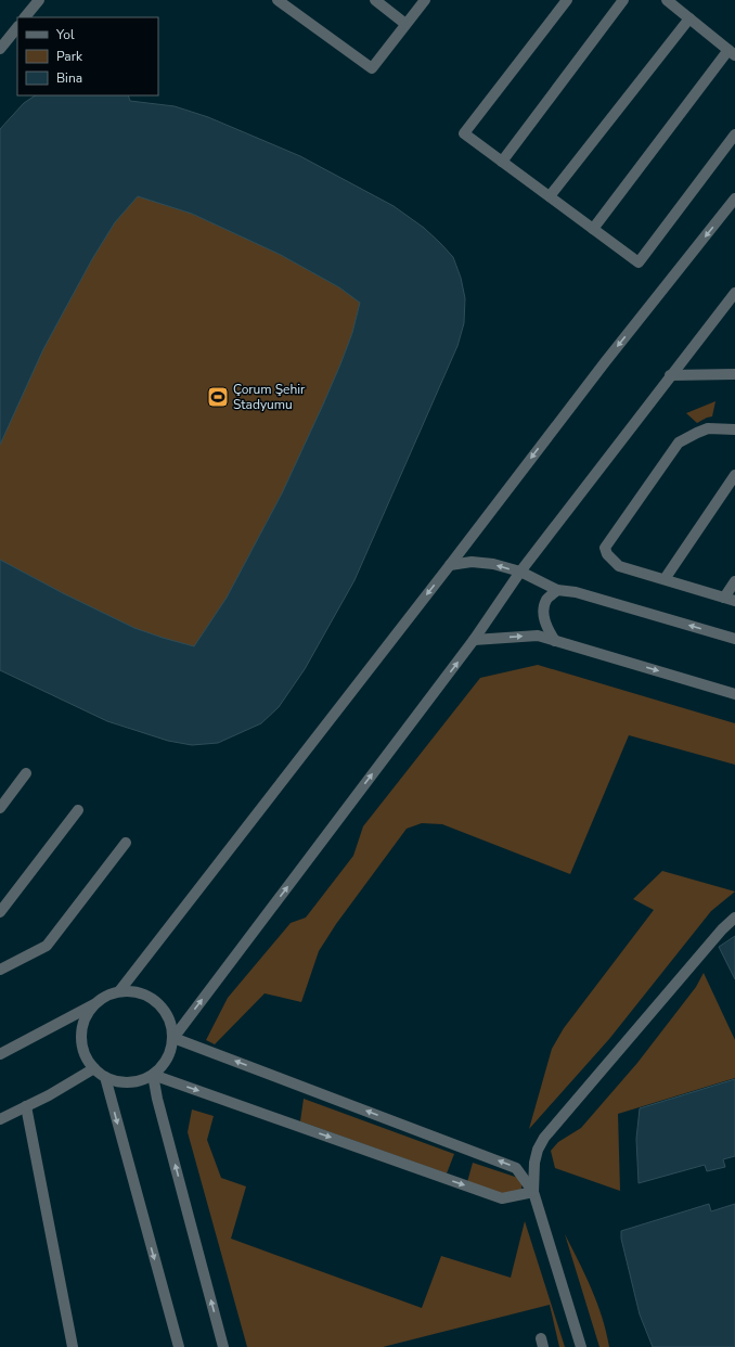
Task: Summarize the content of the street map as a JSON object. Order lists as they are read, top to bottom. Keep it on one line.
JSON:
{"places":{"sports":["Çorum Şehir Stadyumu"]},"legend":["Yol","Park","Bina"]}
